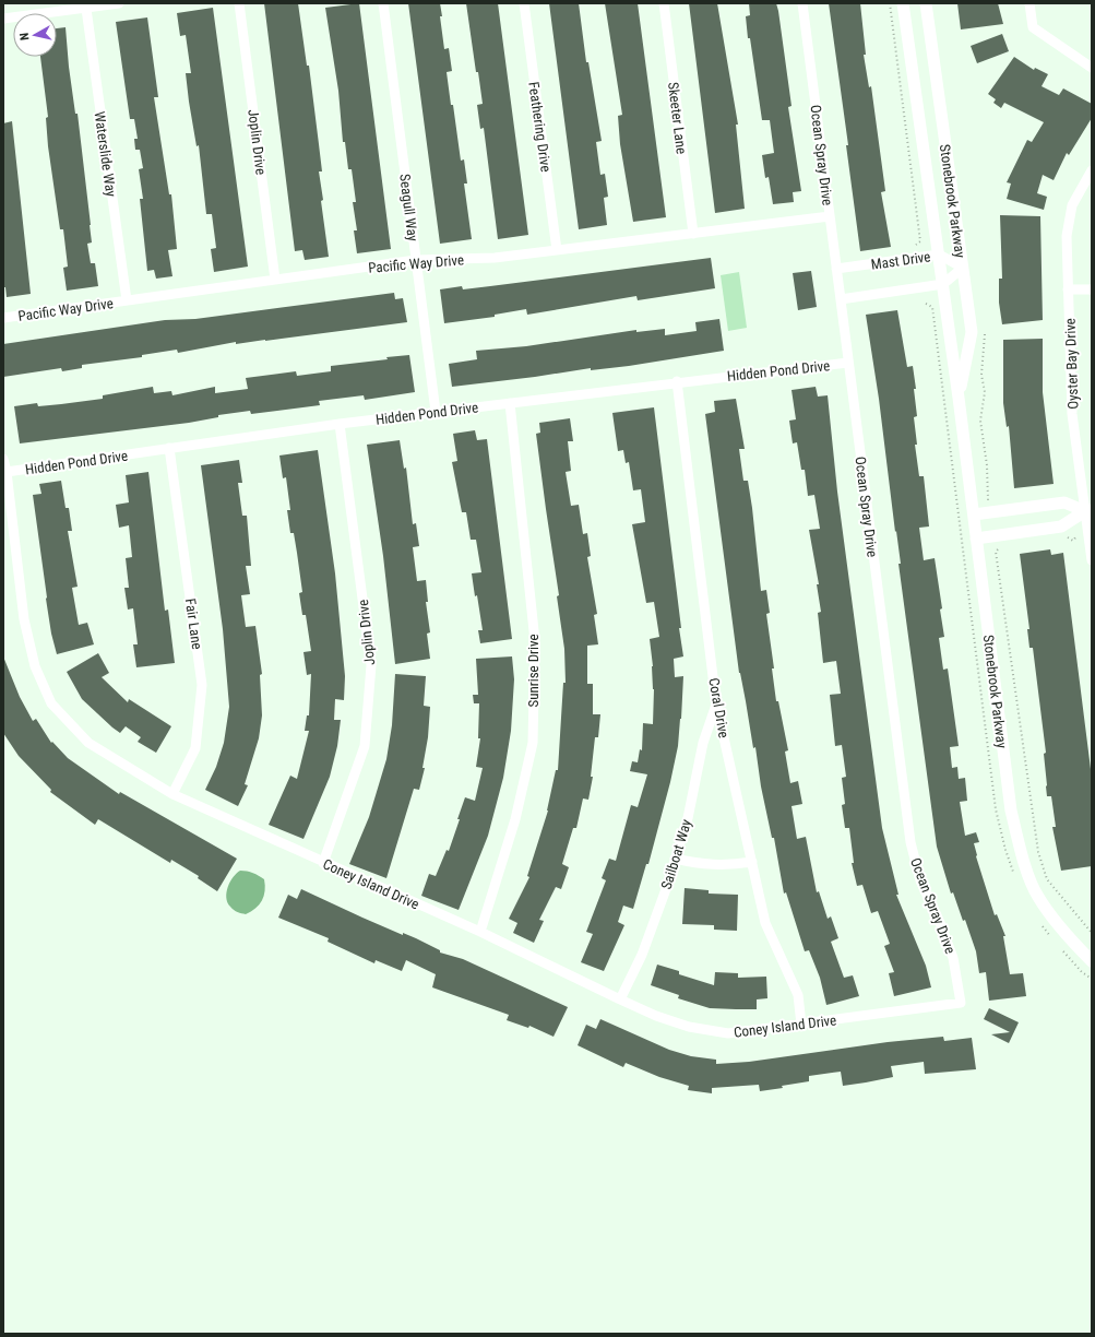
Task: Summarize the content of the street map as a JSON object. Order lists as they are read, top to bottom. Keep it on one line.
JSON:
{"streets":{"street":["Skeeter Lane","Feathering Drive","Joplin Drive","Waterslide Way","Ocean Spray Drive","Stonebrook Parkway","Seagull Way","Mast Drive","Pacific Way Drive","Oyster Bay Drive","Hidden Pond Drive","Fair Lane","Sunrise Drive","Coral Drive","Sailboat Way","Coney Island Drive"]},"crossings":[["Skeeter Lane","Pacific Way Drive"],["Feathering Drive","Pacific Way Drive"],["Joplin Drive","Pacific Way Drive"],["Joplin Drive","Hidden Pond Drive"],["Joplin Drive","Coney Island Drive"],["Waterslide Way","Pacific Way Drive"],["Ocean Spray Drive","Mast Drive"],["Ocean Spray Drive","Pacific Way Drive"],["Ocean Spray Drive","Hidden Pond Drive"],["Ocean Spray Drive","Coney Island Drive"],["Stonebrook Parkway","Mast Drive"],["Seagull Way","Pacific Way Drive"],["Seagull Way","Hidden Pond Drive"],["Hidden Pond Drive","Fair Lane"],["Hidden Pond Drive","Sunrise Drive"],["Hidden Pond Drive","Coral Drive"],["Hidden Pond Drive","Coney Island Drive"],["Fair Lane","Coney Island Drive"],["Sunrise Drive","Coney Island Drive"],["Coral Drive","Sailboat Way"],["Coral Drive","Coney Island Drive"],["Sailboat Way","Coney Island Drive"]],"north":"left"}
